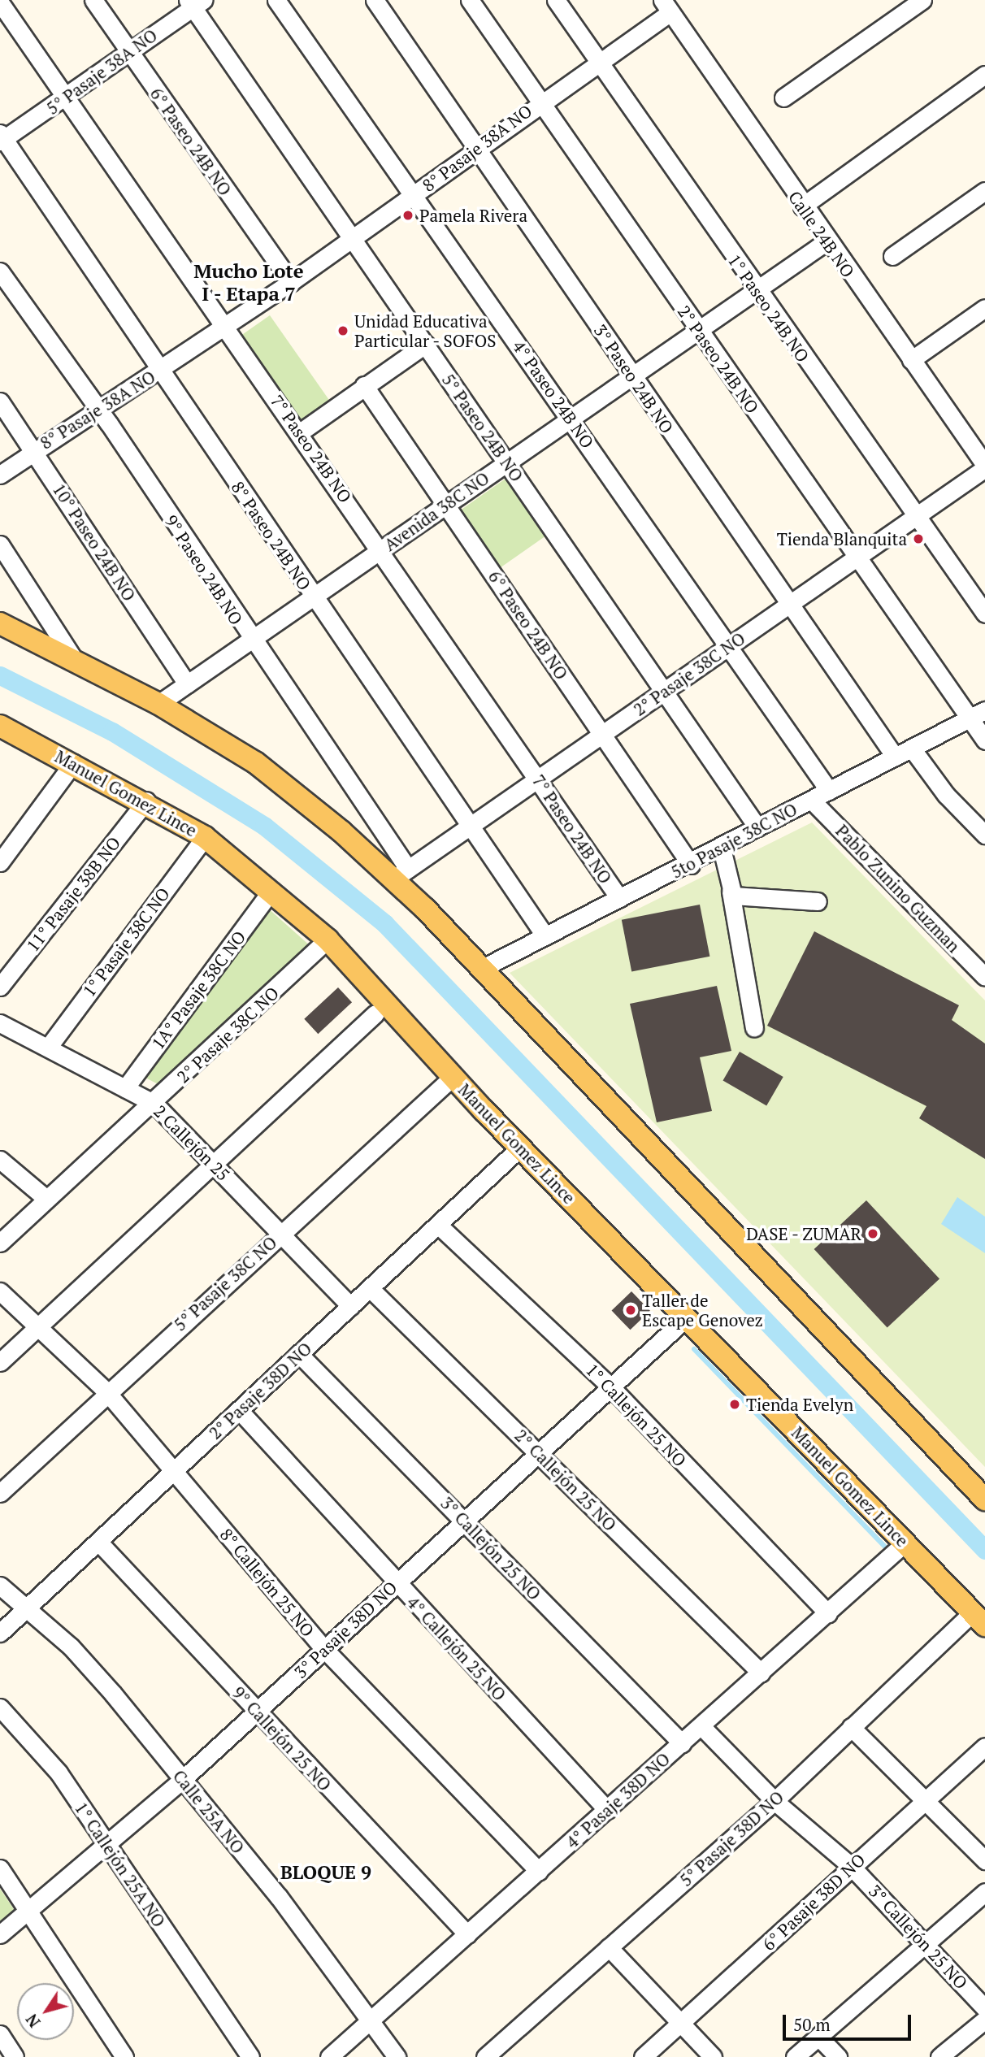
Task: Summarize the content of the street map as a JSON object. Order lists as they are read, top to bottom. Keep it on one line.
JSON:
{"streets":{"main road":["Manuel Gomez Lince"],"street":["5° Pasaje 38A NO","6° Paseo 24B NO","8° Pasaje 38A NO","Calle 24B NO","1° Paseo 24B NO","2° Paseo 24B NO","3° Paseo 24B NO","4° Paseo 24B NO","5° Paseo 24B NO","7° Paseo 24B NO","Avenida 38C NO","8° Paseo 24B NO","10° Paseo 24B NO","9° Paseo 24B NO","2° Pasaje 38C NO","5to Pasaje 38C NO","Pablo Zunino Guzman","11° Pasaje 38B NO","1° Pasaje 38C NO","1A° Pasaje 38C NO","2 Callejón 25","5° Pasaje 38C NO","2° Pasaje 38D NO","1° Callejón 25 NO","2° Callejón 25 NO","3° Callejón 25 NO","8° Callejón 25 NO","3° Pasaje 38D NO","4° Callejón 25 NO","9° Callejón 25 NO","4° Pasaje 38D NO","Calle 25A NO","5° Pasaje 38D NO","1° Callejón 25A NO","6° Pasaje 38D NO"]},"crossings":[["5° Pasaje 38A NO","6° Paseo 24B NO"],["5° Pasaje 38A NO","5° Paseo 24B NO"],["5° Pasaje 38A NO","7° Paseo 24B NO"],["5° Pasaje 38A NO","8° Paseo 24B NO"],["6° Paseo 24B NO","8° Pasaje 38A NO"],["6° Paseo 24B NO","Avenida 38C NO"],["6° Paseo 24B NO","2° Pasaje 38C NO"],["6° Paseo 24B NO","5to Pasaje 38C NO"],["8° Pasaje 38A NO","Calle 24B NO"],["8° Pasaje 38A NO","1° Paseo 24B NO"],["8° Pasaje 38A NO","2° Paseo 24B NO"],["8° Pasaje 38A NO","3° Paseo 24B NO"],["8° Pasaje 38A NO","4° Paseo 24B NO"],["8° Pasaje 38A NO","5° Paseo 24B NO"],["8° Pasaje 38A NO","7° Paseo 24B NO"],["8° Pasaje 38A NO","8° Paseo 24B NO"],["8° Pasaje 38A NO","10° Paseo 24B NO"],["8° Pasaje 38A NO","9° Paseo 24B NO"],["Calle 24B NO","Avenida 38C NO"],["Calle 24B NO","2° Pasaje 38C NO"],["1° Paseo 24B NO","Avenida 38C NO"],["1° Paseo 24B NO","2° Pasaje 38C NO"],["2° Paseo 24B NO","Avenida 38C NO"],["2° Paseo 24B NO","2° Pasaje 38C NO"],["2° Paseo 24B NO","5to Pasaje 38C NO"],["3° Paseo 24B NO","Avenida 38C NO"],["3° Paseo 24B NO","2° Pasaje 38C NO"],["3° Paseo 24B NO","5to Pasaje 38C NO"],["4° Paseo 24B NO","Avenida 38C NO"],["4° Paseo 24B NO","2° Pasaje 38C NO"],["4° Paseo 24B NO","5to Pasaje 38C NO"],["5° Paseo 24B NO","Avenida 38C NO"],["5° Paseo 24B NO","2° Pasaje 38C NO"],["5° Paseo 24B NO","5to Pasaje 38C NO"],["7° Paseo 24B NO","Avenida 38C NO"],["7° Paseo 24B NO","2° Pasaje 38C NO"],["7° Paseo 24B NO","5to Pasaje 38C NO"],["Avenida 38C NO","8° Paseo 24B NO"],["Avenida 38C NO","10° Paseo 24B NO"],["Avenida 38C NO","9° Paseo 24B NO"],["8° Paseo 24B NO","2° Pasaje 38C NO"],["8° Paseo 24B NO","5to Pasaje 38C NO"],["9° Paseo 24B NO","2° Pasaje 38C NO"],["2° Pasaje 38C NO","Manuel Gomez Lince"],["2° Pasaje 38C NO","2 Callejón 25"],["Manuel Gomez Lince","11° Pasaje 38B NO"],["Manuel Gomez Lince","1° Pasaje 38C NO"],["Manuel Gomez Lince","1A° Pasaje 38C NO"],["Manuel Gomez Lince","5° Pasaje 38C NO"],["Manuel Gomez Lince","2° Pasaje 38D NO"],["Manuel Gomez Lince","3° Pasaje 38D NO"],["Manuel Gomez Lince","4° Pasaje 38D NO"],["Manuel Gomez Lince","5° Pasaje 38D NO"],["5to Pasaje 38C NO","Pablo Zunino Guzman"],["1° Pasaje 38C NO","2 Callejón 25"],["1A° Pasaje 38C NO","2 Callejón 25"],["2 Callejón 25","5° Pasaje 38C NO"],["2 Callejón 25","2° Pasaje 38D NO"],["5° Pasaje 38C NO","8° Callejón 25 NO"],["2° Pasaje 38D NO","1° Callejón 25 NO"],["2° Pasaje 38D NO","2° Callejón 25 NO"],["2° Pasaje 38D NO","3° Callejón 25 NO"],["2° Pasaje 38D NO","8° Callejón 25 NO"],["2° Pasaje 38D NO","4° Callejón 25 NO"],["2° Pasaje 38D NO","9° Callejón 25 NO"],["2° Pasaje 38D NO","Calle 25A NO"],["1° Callejón 25 NO","3° Pasaje 38D NO"],["1° Callejón 25 NO","4° Pasaje 38D NO"],["2° Callejón 25 NO","3° Pasaje 38D NO"],["2° Callejón 25 NO","4° Pasaje 38D NO"],["3° Callejón 25 NO","3° Pasaje 38D NO"],["3° Callejón 25 NO","4° Pasaje 38D NO"],["3° Callejón 25 NO","5° Pasaje 38D NO"],["3° Callejón 25 NO","6° Pasaje 38D NO"],["8° Callejón 25 NO","3° Pasaje 38D NO"],["8° Callejón 25 NO","4° Pasaje 38D NO"],["3° Pasaje 38D NO","4° Callejón 25 NO"],["3° Pasaje 38D NO","9° Callejón 25 NO"],["3° Pasaje 38D NO","Calle 25A NO"],["3° Pasaje 38D NO","1° Callejón 25A NO"],["4° Callejón 25 NO","4° Pasaje 38D NO"],["9° Callejón 25 NO","4° Pasaje 38D NO"],["4° Pasaje 38D NO","Calle 25A NO"]],"districts":["Mucho Lote I - Etapa 7","BLOQUE 9"],"places":["Pamela Rivera","Unidad Educativa Particular - SOFOS","Tienda Blanquita","DASE - ZUMAR","Taller de Escape Genovez","Tienda Evelyn"],"scale_bar":"50 m","north":"bottom left"}
